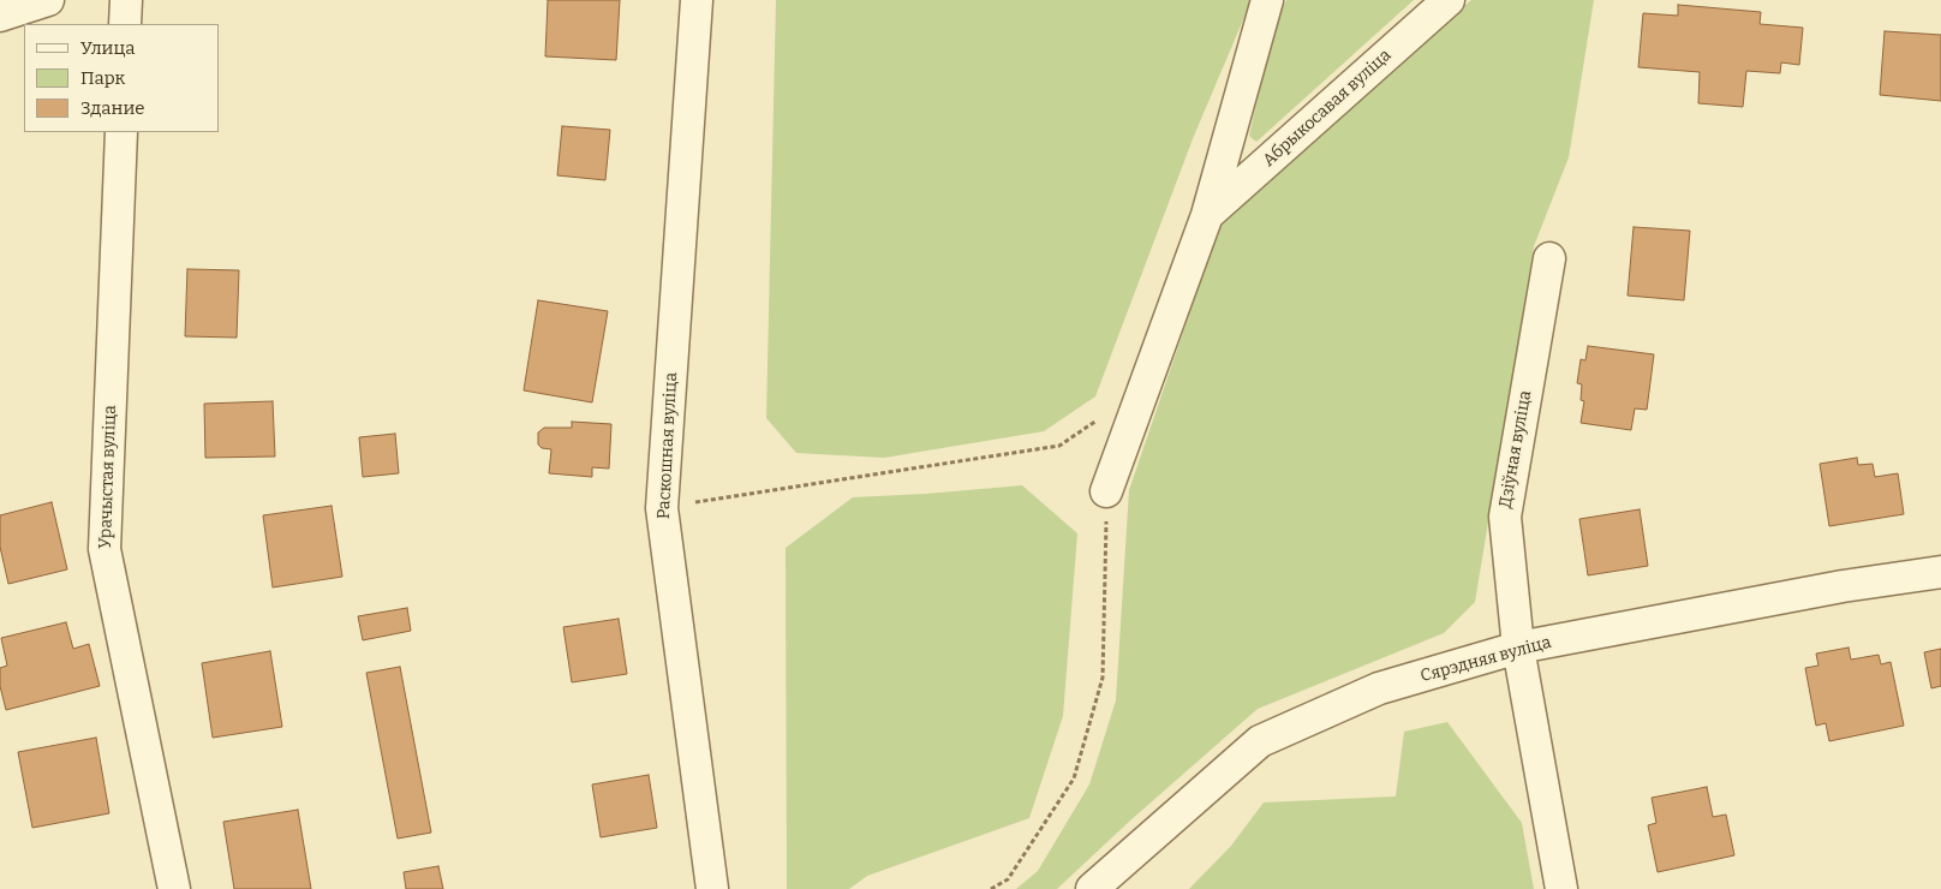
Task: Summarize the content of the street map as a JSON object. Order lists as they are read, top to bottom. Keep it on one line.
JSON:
{"streets":{"street":["Абрыкосавая вуліца","Раскошная вуліца","Дзіўная вуліца","Урачыстая вуліца","Сярэдняя вуліца"]},"crossings":[["Дзіўная вуліца","Сярэдняя вуліца"]],"legend":["Улица","Парк","Здание"]}
